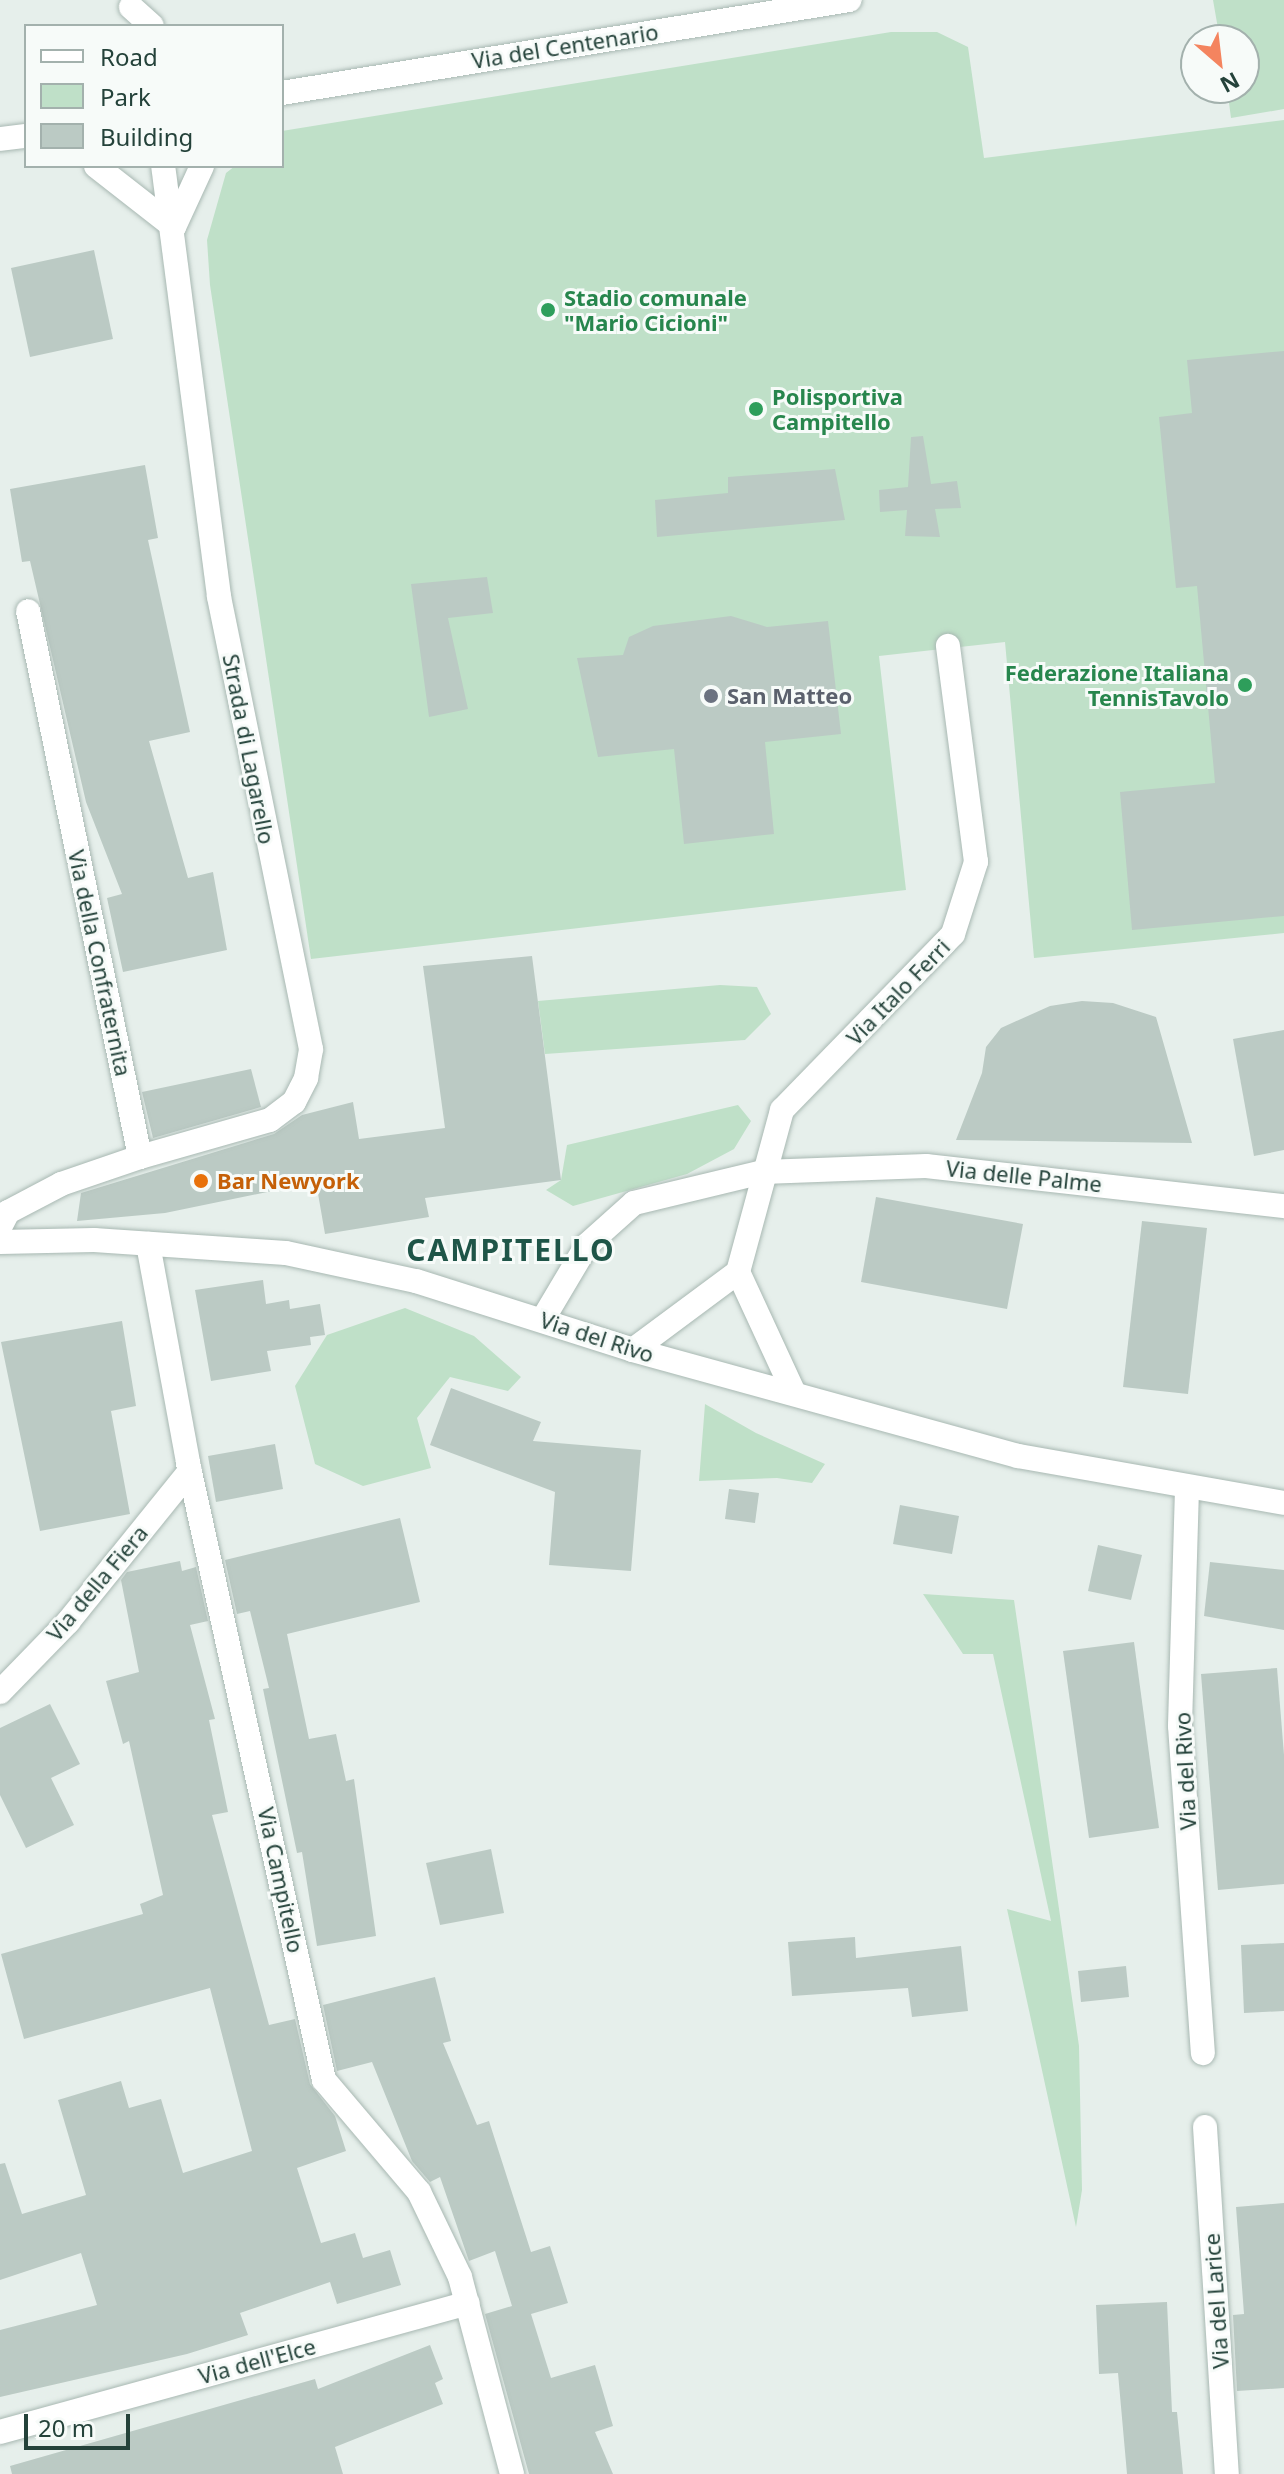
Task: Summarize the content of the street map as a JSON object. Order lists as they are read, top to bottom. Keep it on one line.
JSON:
{"streets":{"street":["Via del Centenario","Strada di Lagarello","Via della Confraternita","Via Italo Ferri","Via delle Palme","Via del Rivo","Via della Fiera","Via Campitello","Via del Larice","Via dell'Elce"]},"crossings":[["Strada di Lagarello","Via della Confraternita"],["Via Italo Ferri","Via delle Palme"],["Via delle Palme","Via del Rivo"],["Via del Rivo","Via Campitello"],["Via della Fiera","Via Campitello"],["Via Campitello","Via dell'Elce"]],"districts":["CAMPITELLO"],"places":["Stadio comunale \"Mario Cicioni\"","Polisportiva Campitello","Federazione Italiana TennisTavolo","San Matteo","Bar Newyork"],"legend":["Road","Park","Building"],"scale_bar":"20 m","north":"bottom right"}
